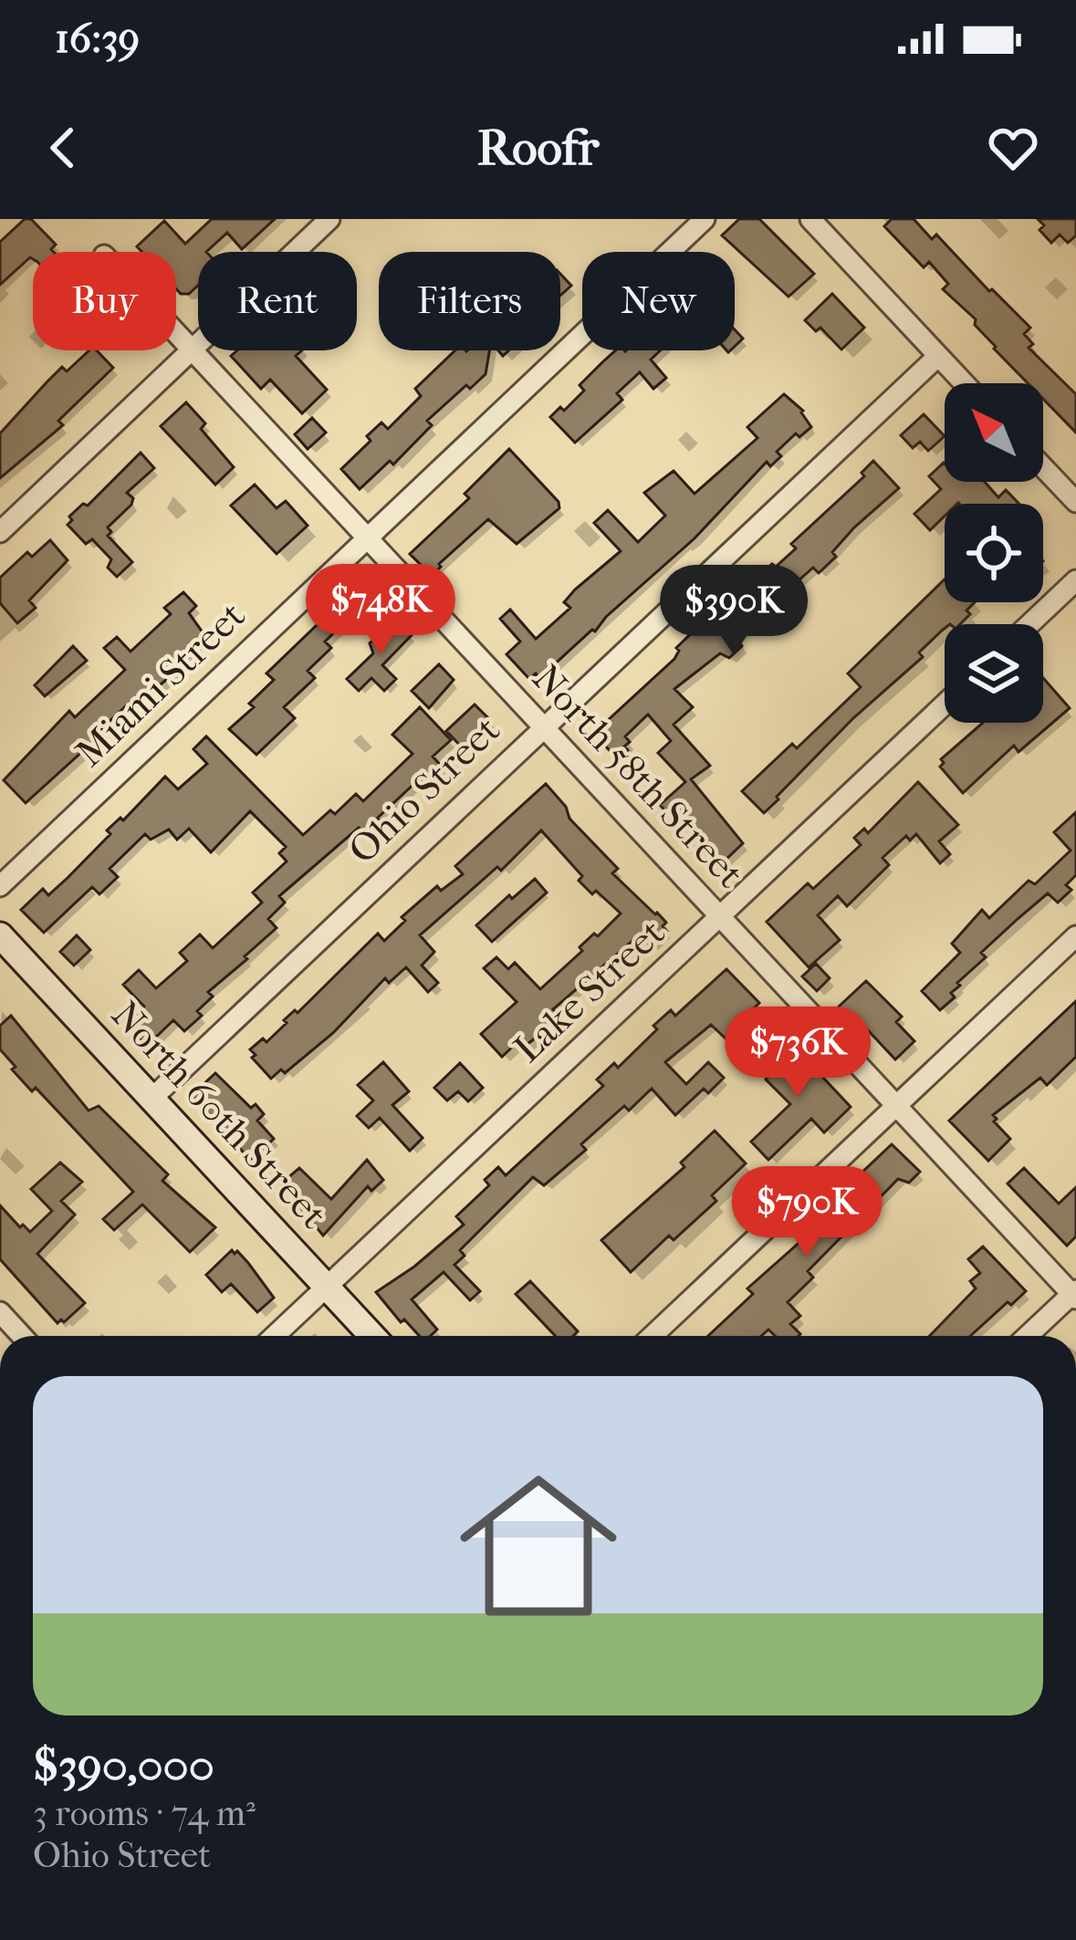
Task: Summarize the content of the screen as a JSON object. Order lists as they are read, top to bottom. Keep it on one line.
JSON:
{"streets":{"street":["Miami Street","North 58th Street","Ohio Street","Lake Street","North 60th Street"]},"crossings":[["Miami Street","North 58th Street"],["North 58th Street","Ohio Street"],["North 58th Street","Lake Street"],["Ohio Street","North 60th Street"],["Lake Street","North 60th Street"]],"north":"top left","page":{"status":"16:39","header":"Roofr","chip":["Buy","Rent","Filters","New"],"price":["$748K","$390K","$736K","$790K"],"list":[{"name":"$390,000","note":"3 rooms · 74 m² · Ohio Street"}]}}
